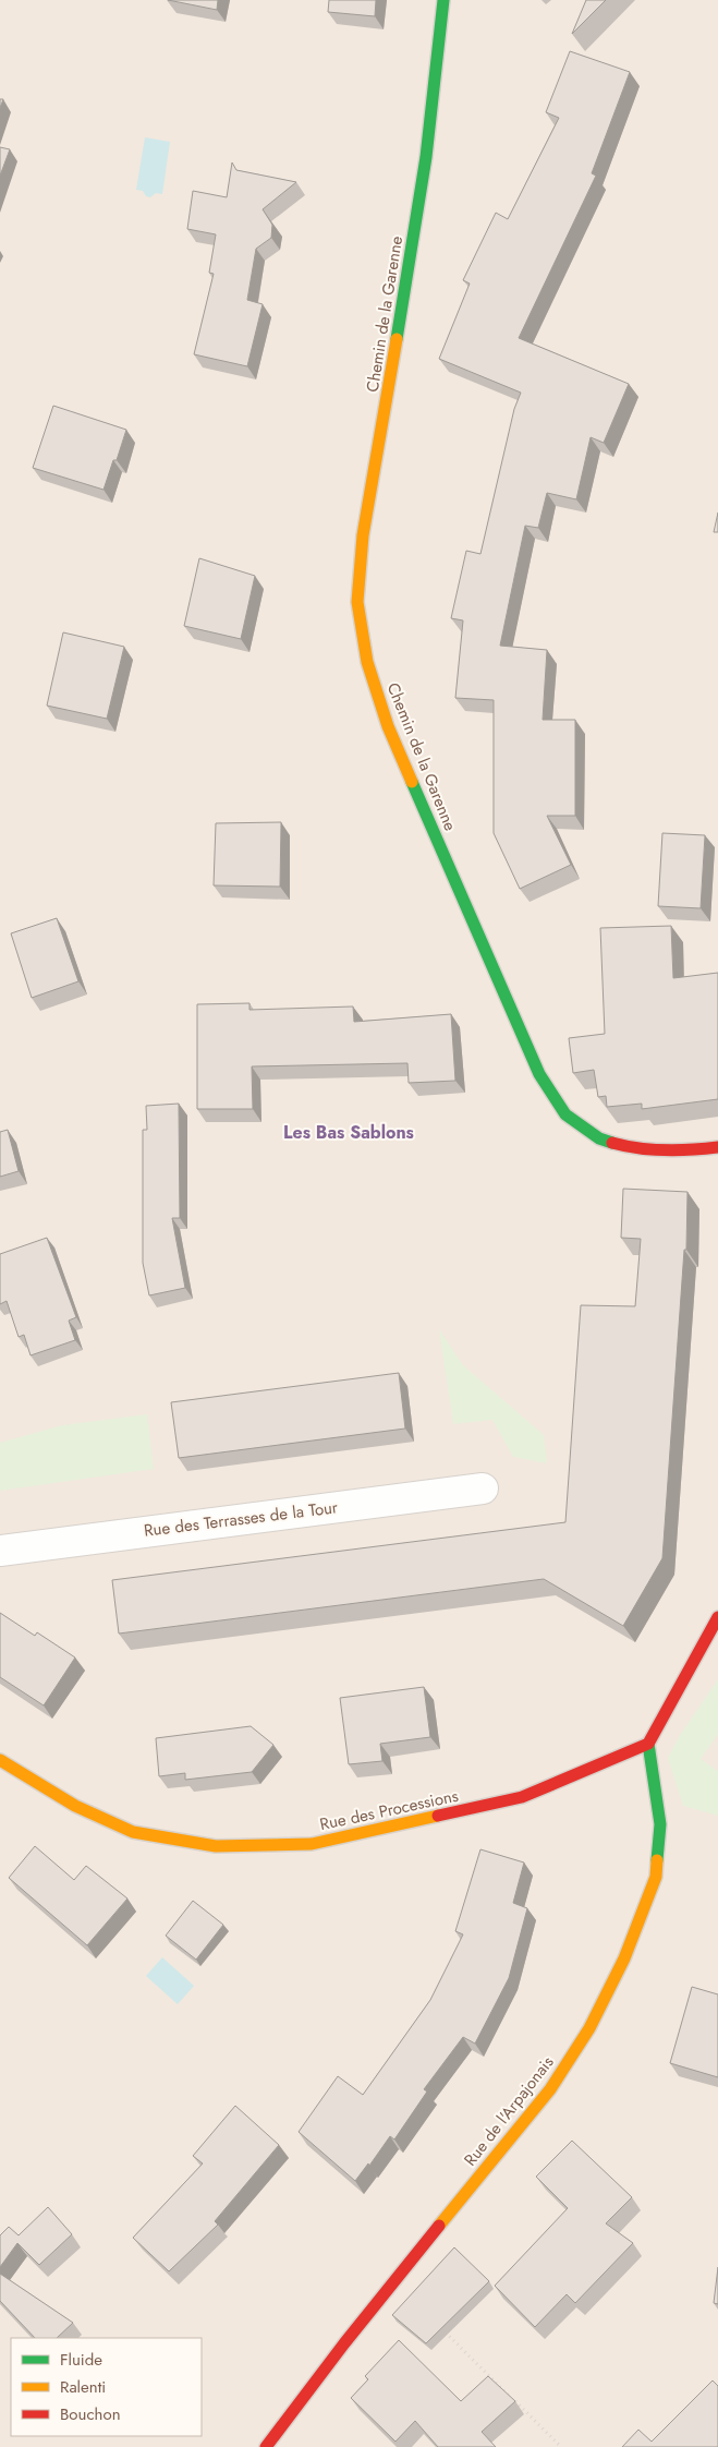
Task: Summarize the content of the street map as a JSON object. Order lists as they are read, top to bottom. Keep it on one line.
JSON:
{"streets":{"street":["Chemin de la Garenne","Rue des Terrasses de la Tour","Rue des Processions","Rue de l'Arpajonais"]},"crossings":[["Rue des Processions","Rue de l'Arpajonais"]],"districts":["Les Bas Sablons"],"legend":["Fluide","Ralenti","Bouchon"]}
